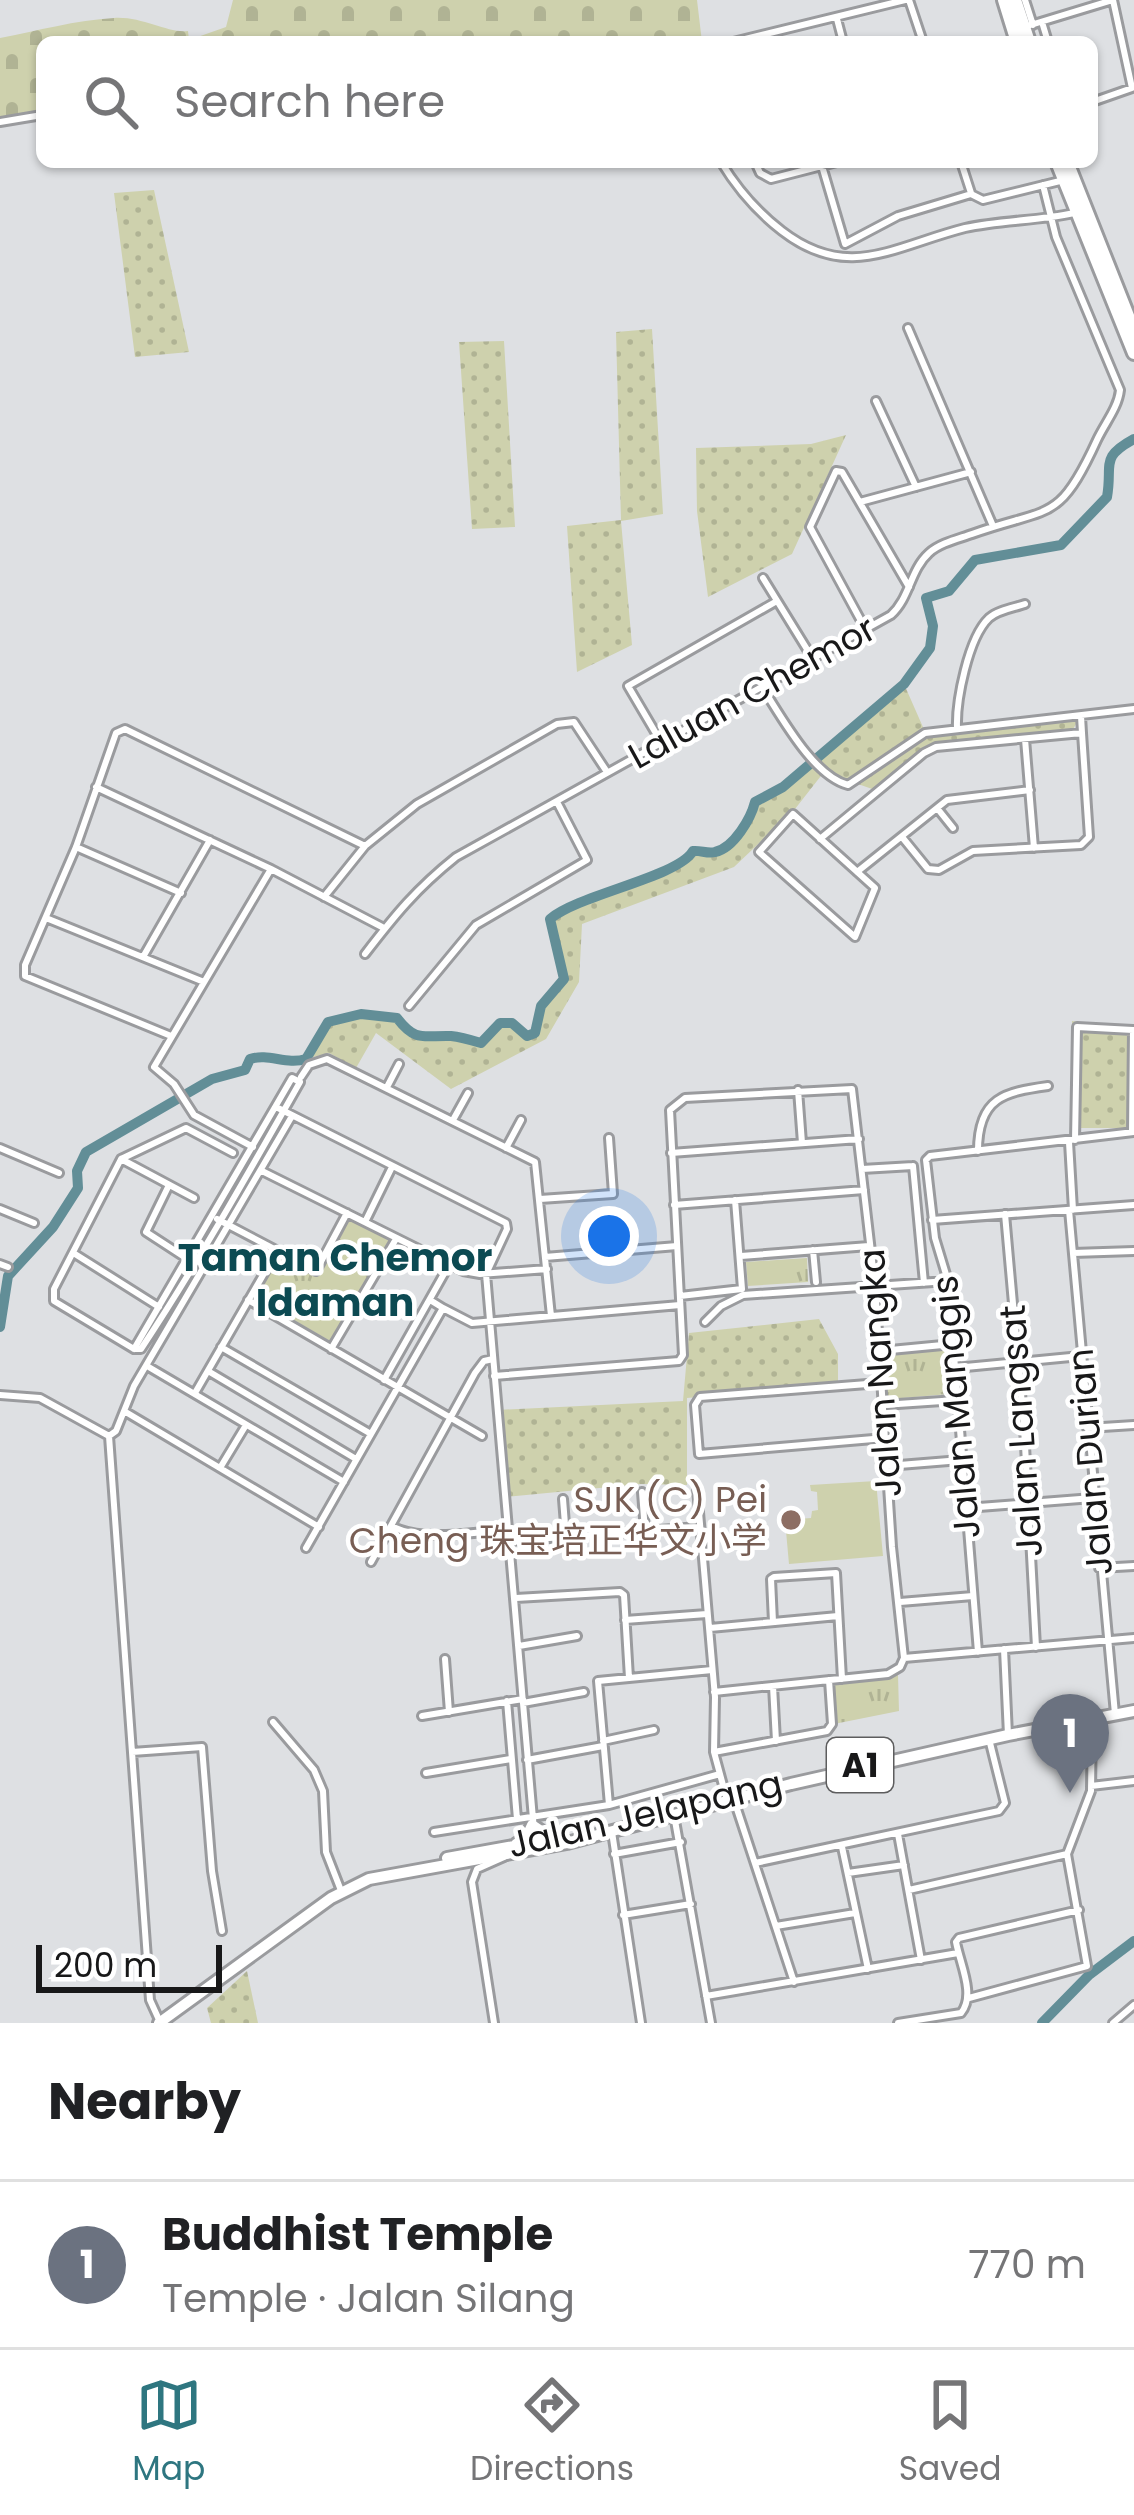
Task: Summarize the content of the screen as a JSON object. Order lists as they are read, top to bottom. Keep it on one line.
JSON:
{"streets":{"main road":["A1","Jalan Jelapang"],"street":["Laluan Chemor","Jalan Nangka","Jalan Manggis","Jalan Langsat","Jalan Durian"]},"crossings":[["Jalan Durian","Jalan Jelapang"]],"districts":["Taman Chemor Idaman"],"places":["SJK (C) Pei Cheng 珠宝培正华文小学"],"scale_bar":"200 m","page":{"search":"Search here","pins":"1","scale":"200 m","heading":"Nearby","list":[{"mark":"1","name":"Buddhist Temple","note":"Temple · Jalan Silang","value":"770 m"}],"nav":["Map","Directions","Saved"]}}
